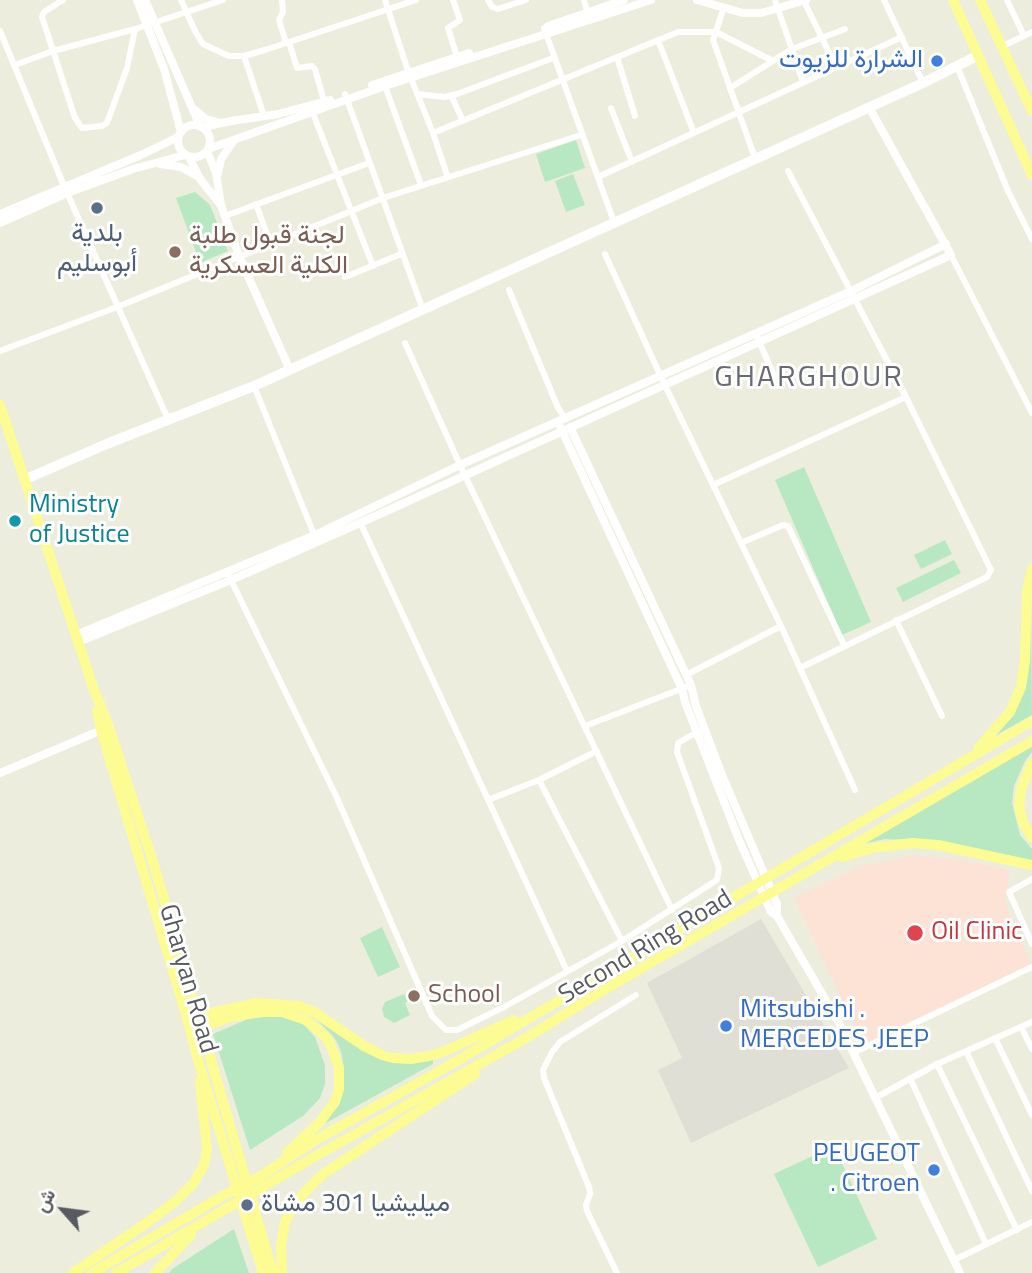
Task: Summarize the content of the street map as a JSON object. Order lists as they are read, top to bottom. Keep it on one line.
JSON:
{"streets":{"highway":["Second Ring Road","Gharyan Road"]},"districts":["GHARGHOUR"],"places":["الشرارة للزيوت","بلدية أبوسليم","لجنة قبول طلبة الكلية العسكرية","Ministry of Justice","Oil Clinic","School","Mitsubishi . MERCEDES .JEEP","PEUGEOT . Citroen","ميليشيا 301 مشاة"],"north":"top left"}
